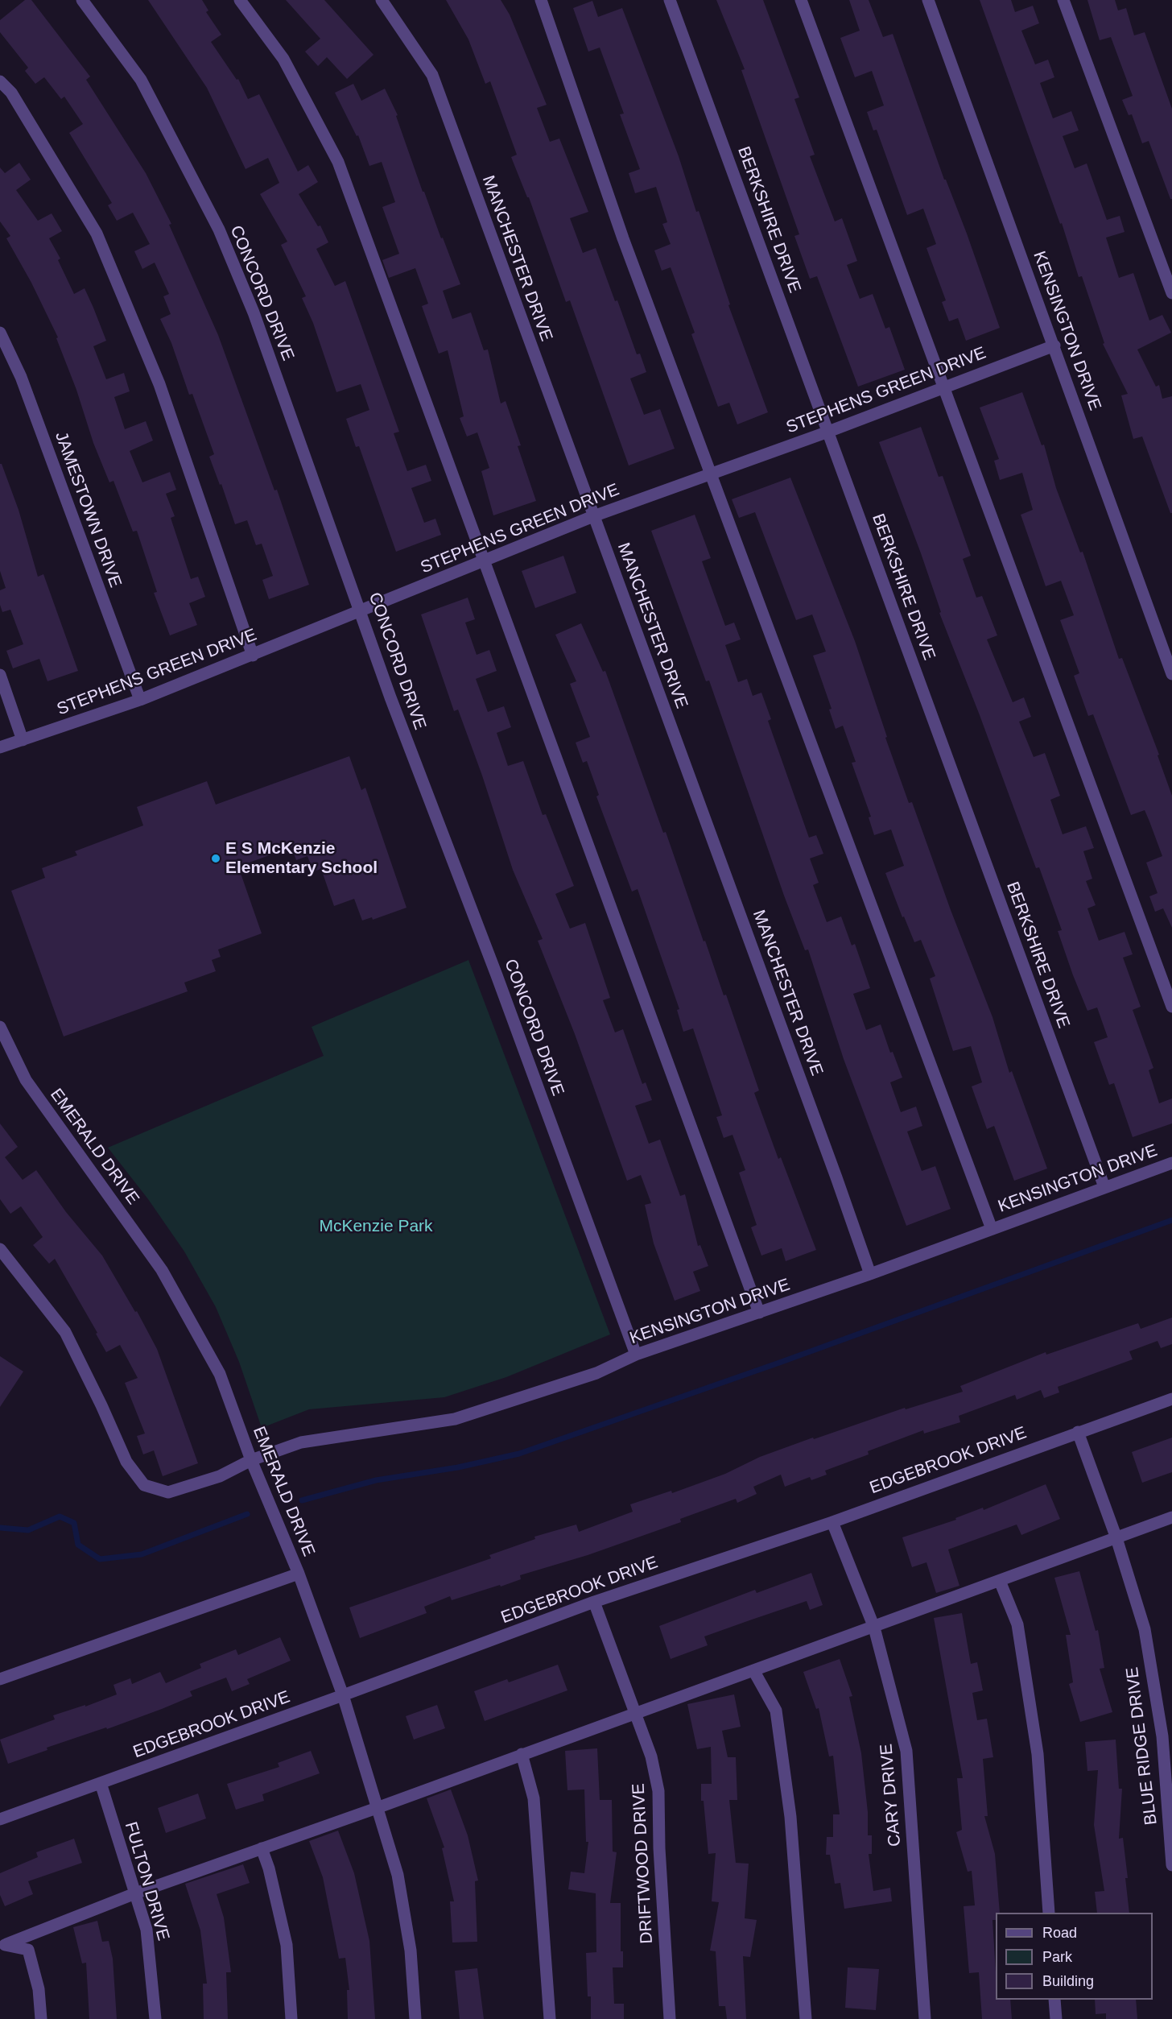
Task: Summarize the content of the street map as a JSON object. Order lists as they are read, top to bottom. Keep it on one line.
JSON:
{"streets":{"street":["BERKSHIRE DRIVE","MANCHESTER DRIVE","CONCORD DRIVE","KENSINGTON DRIVE","STEPHENS GREEN DRIVE","JAMESTOWN DRIVE","EMERALD DRIVE","EDGEBROOK DRIVE","BLUE RIDGE DRIVE","CARY DRIVE","DRIFTWOOD DRIVE","FULTON DRIVE"]},"crossings":[["BERKSHIRE DRIVE","KENSINGTON DRIVE"],["BERKSHIRE DRIVE","STEPHENS GREEN DRIVE"],["MANCHESTER DRIVE","KENSINGTON DRIVE"],["MANCHESTER DRIVE","STEPHENS GREEN DRIVE"],["CONCORD DRIVE","KENSINGTON DRIVE"],["CONCORD DRIVE","STEPHENS GREEN DRIVE"],["KENSINGTON DRIVE","STEPHENS GREEN DRIVE"],["KENSINGTON DRIVE","EMERALD DRIVE"],["STEPHENS GREEN DRIVE","JAMESTOWN DRIVE"],["EMERALD DRIVE","EDGEBROOK DRIVE"],["EDGEBROOK DRIVE","BLUE RIDGE DRIVE"],["EDGEBROOK DRIVE","CARY DRIVE"],["EDGEBROOK DRIVE","DRIFTWOOD DRIVE"],["EDGEBROOK DRIVE","FULTON DRIVE"]],"parks":["McKenzie Park"],"places":["E S McKenzie Elementary School"],"legend":["Road","Park","Building"]}
